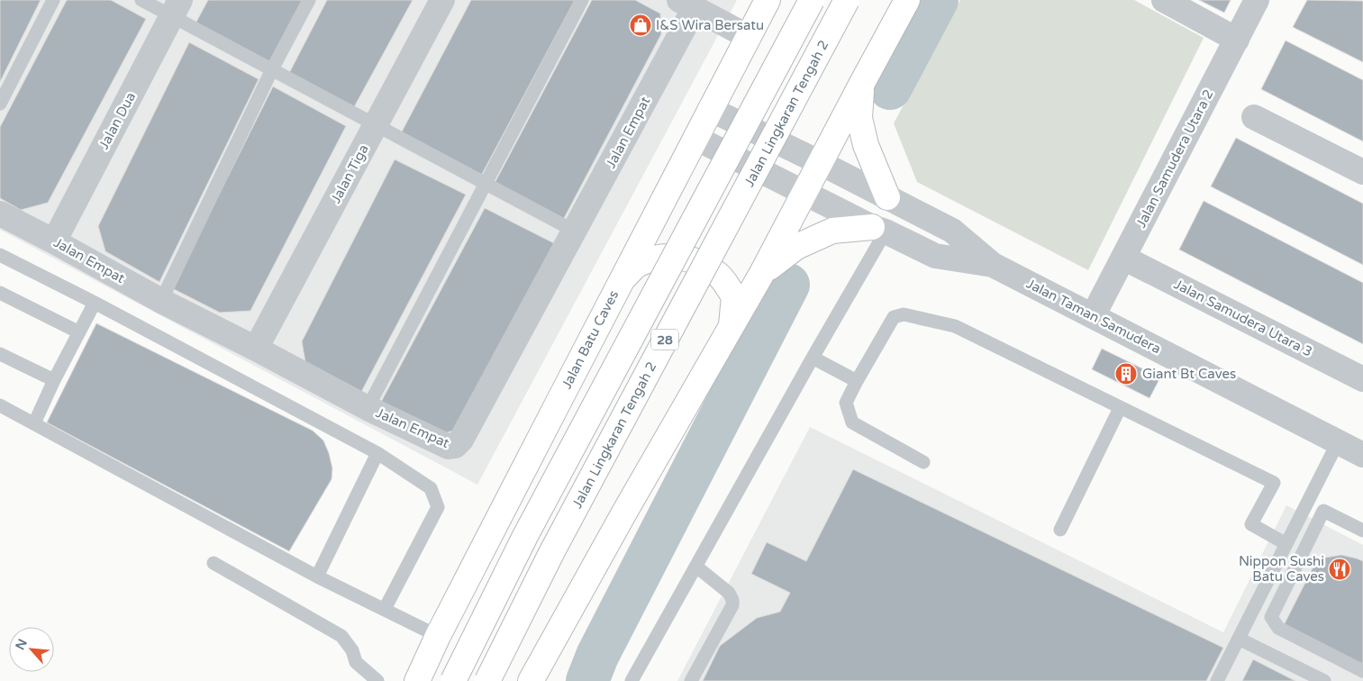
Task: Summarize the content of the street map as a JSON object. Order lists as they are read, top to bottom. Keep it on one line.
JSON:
{"streets":{"main road":["Jalan Lingkaran Tengah 2","Jalan Batu Caves","28"],"street":["Jalan Dua","Jalan Empat","Jalan Samudera Utara 2","Jalan Tiga","Jalan Taman Samudera","Jalan Samudera Utara 3"]},"crossings":[["Jalan Dua","Jalan Empat"],["Jalan Empat","Jalan Tiga"],["Jalan Samudera Utara 2","Jalan Taman Samudera"],["Jalan Samudera Utara 2","Jalan Samudera Utara 3"],["Jalan Taman Samudera","Jalan Batu Caves"]],"places":{"shop":["I&S Wira Bersatu"],"building":["Giant Bt Caves"],"restaurant":["Nippon Sushi Batu Caves"]},"north":"top left"}
